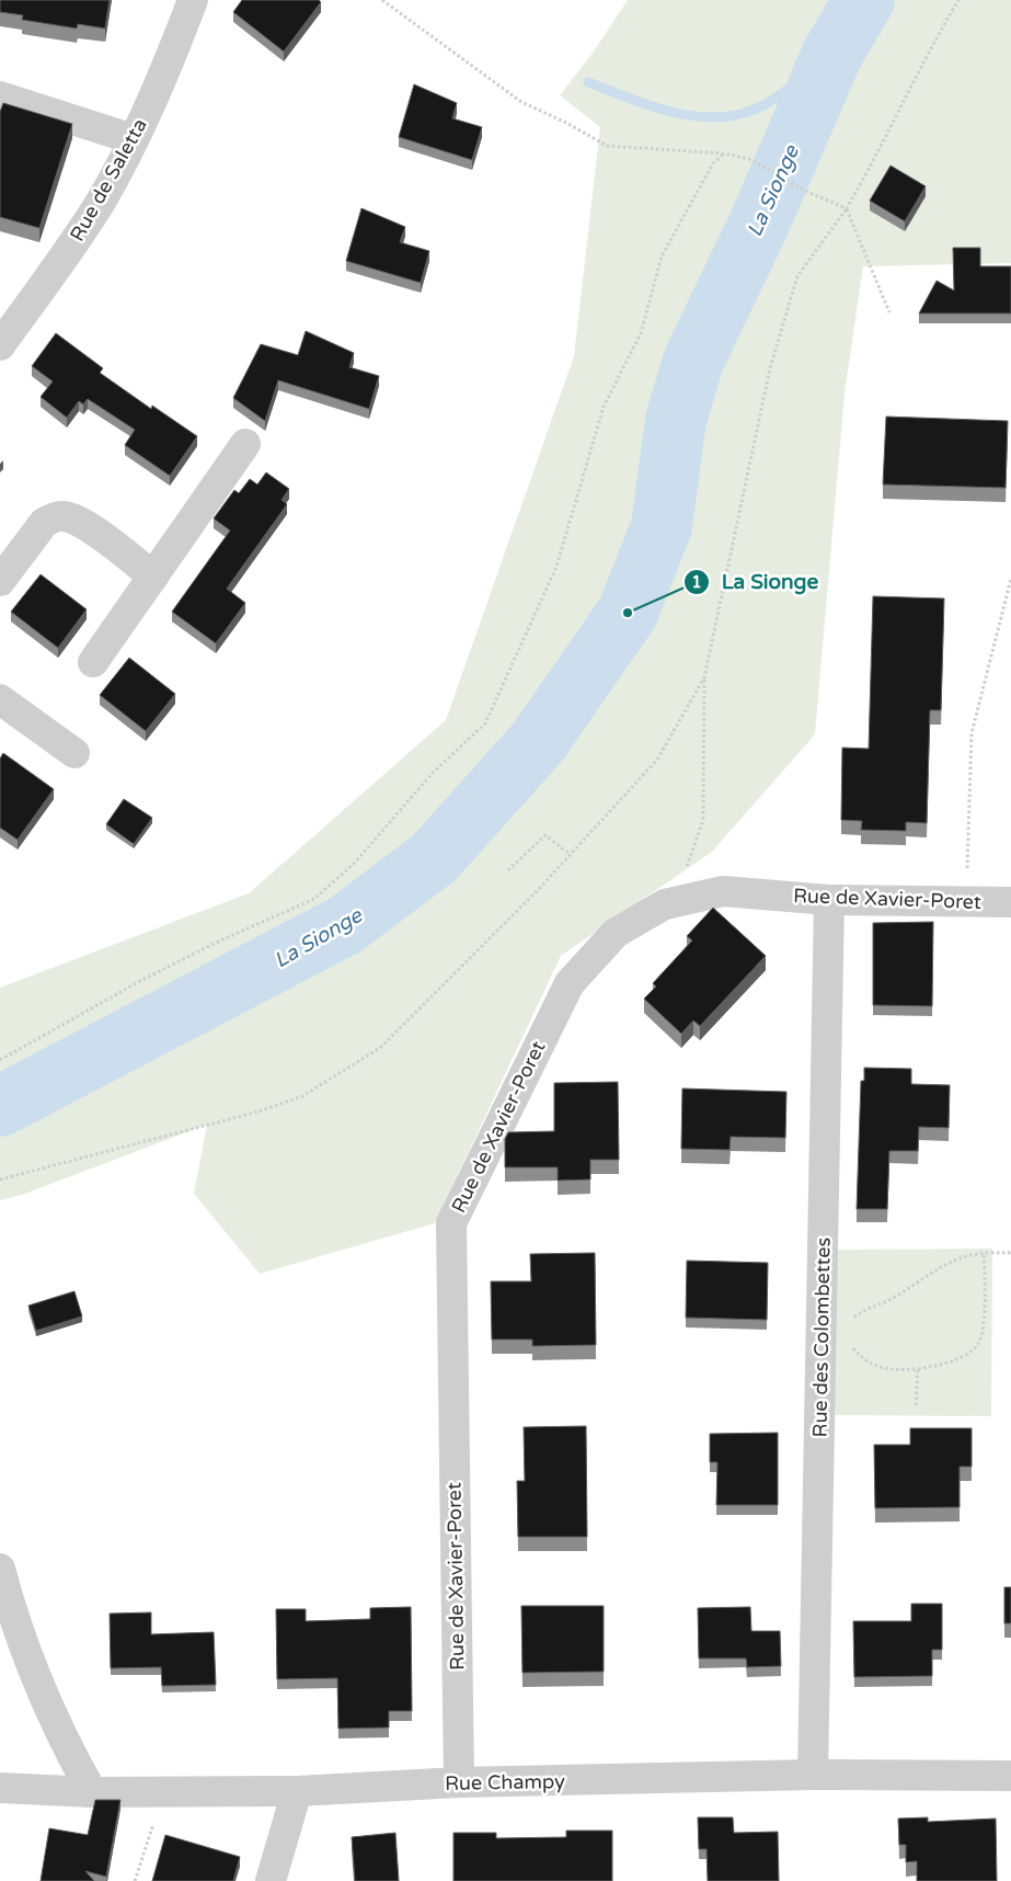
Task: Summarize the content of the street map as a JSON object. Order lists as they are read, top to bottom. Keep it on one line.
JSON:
{"streets":{"street":["Rue de Saletta","Rue de Xavier-Poret","Rue des Colombettes","Rue Champy"]},"crossings":[["Rue de Xavier-Poret","Rue des Colombettes"],["Rue de Xavier-Poret","Rue Champy"],["Rue des Colombettes","Rue Champy"]],"water":["La Sionge"],"places":["La Sionge"]}
